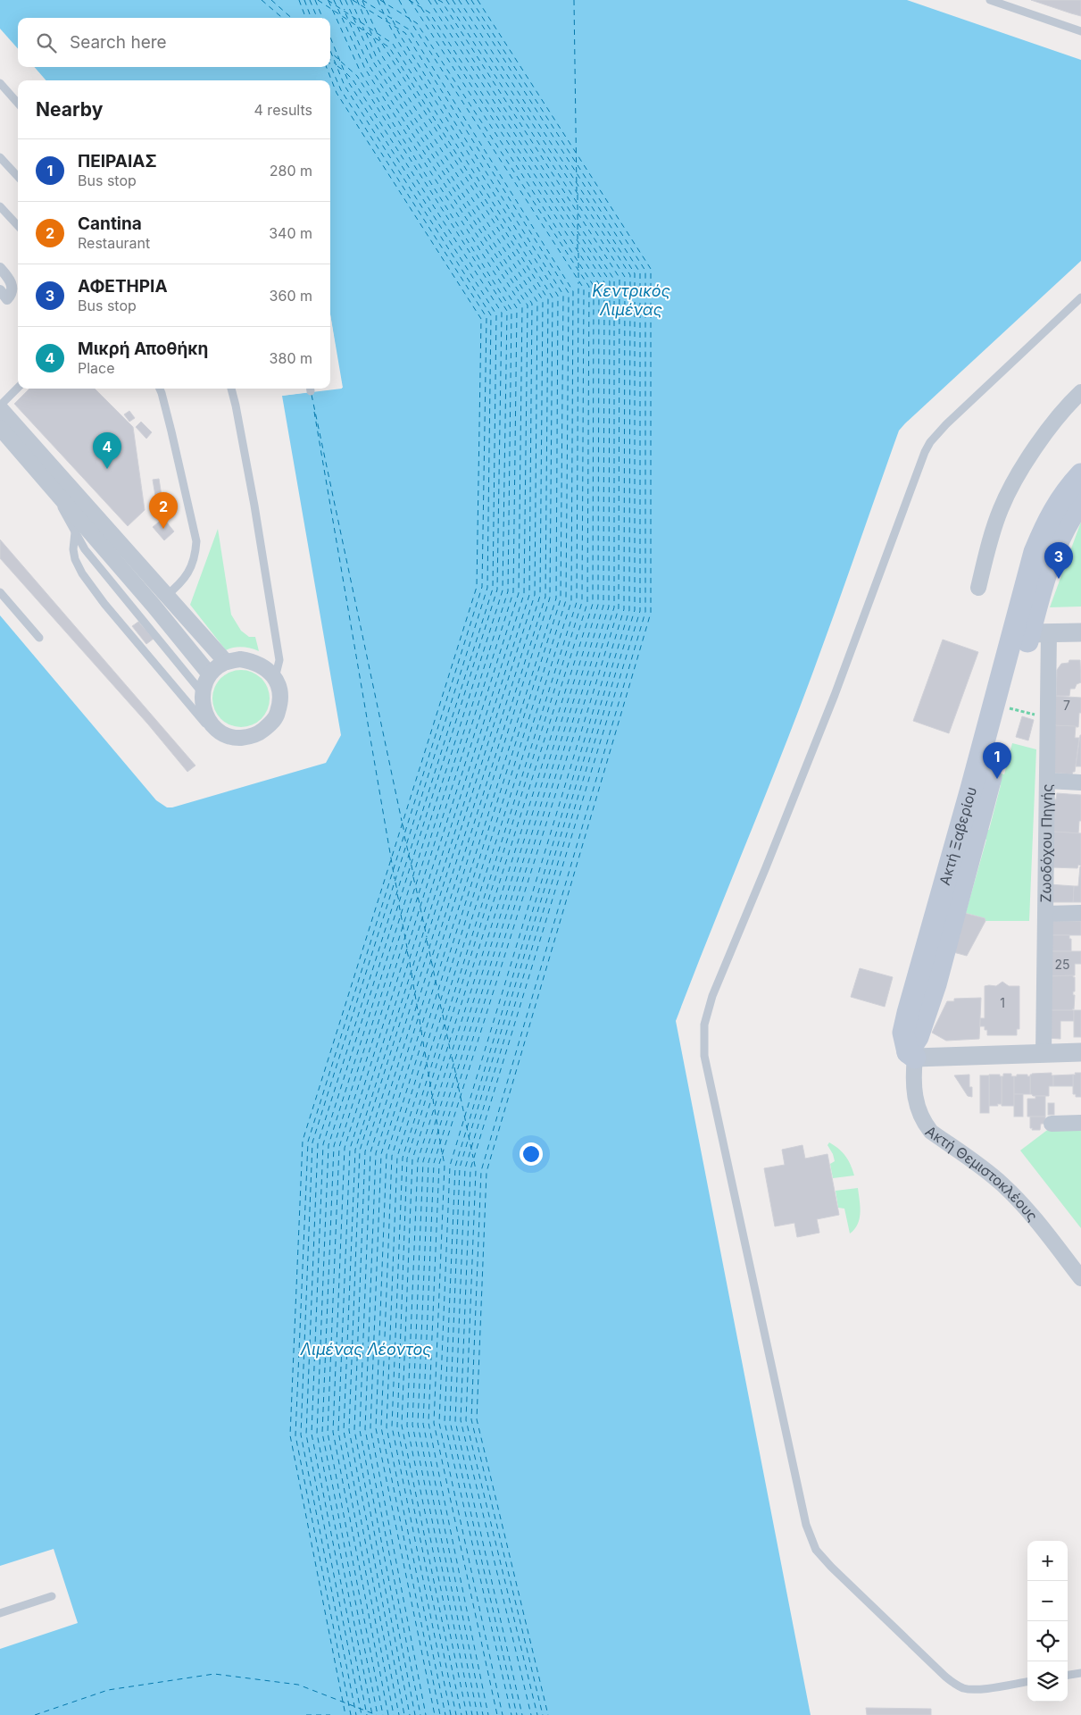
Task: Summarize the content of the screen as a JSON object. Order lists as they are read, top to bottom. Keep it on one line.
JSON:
{"streets":{"main road":["Ακτή Ξαβερίου"],"street":["Ζωοδόχου Πηγής","Ακτή Θεμιστοκλέους"]},"crossings":[["Ακτή Ξαβερίου","Ζωοδόχου Πηγής"],["Ακτή Ξαβερίου","Ακτή Θεμιστοκλέους"]],"water":["Κεντρικός Λιμένας","Λιμένας Λέοντος"],"house_numbers":["7","25","1"],"page":{"search":"Search here","heading":["Nearby","4 results"],"list":[{"mark":"1","name":"ΠΕΙΡΑΙΑΣ","note":"Bus stop","value":"280 m"},{"mark":"2","name":"Cantina","note":"Restaurant","value":"340 m"},{"mark":"3","name":"ΑΦΕΤΗΡΙΑ","note":"Bus stop","value":"360 m"},{"mark":"4","name":"Μικρή Αποθήκη","note":"Place","value":"380 m"}],"pins":["4","2","3","1"],"map_buttons":["+","−"]}}
